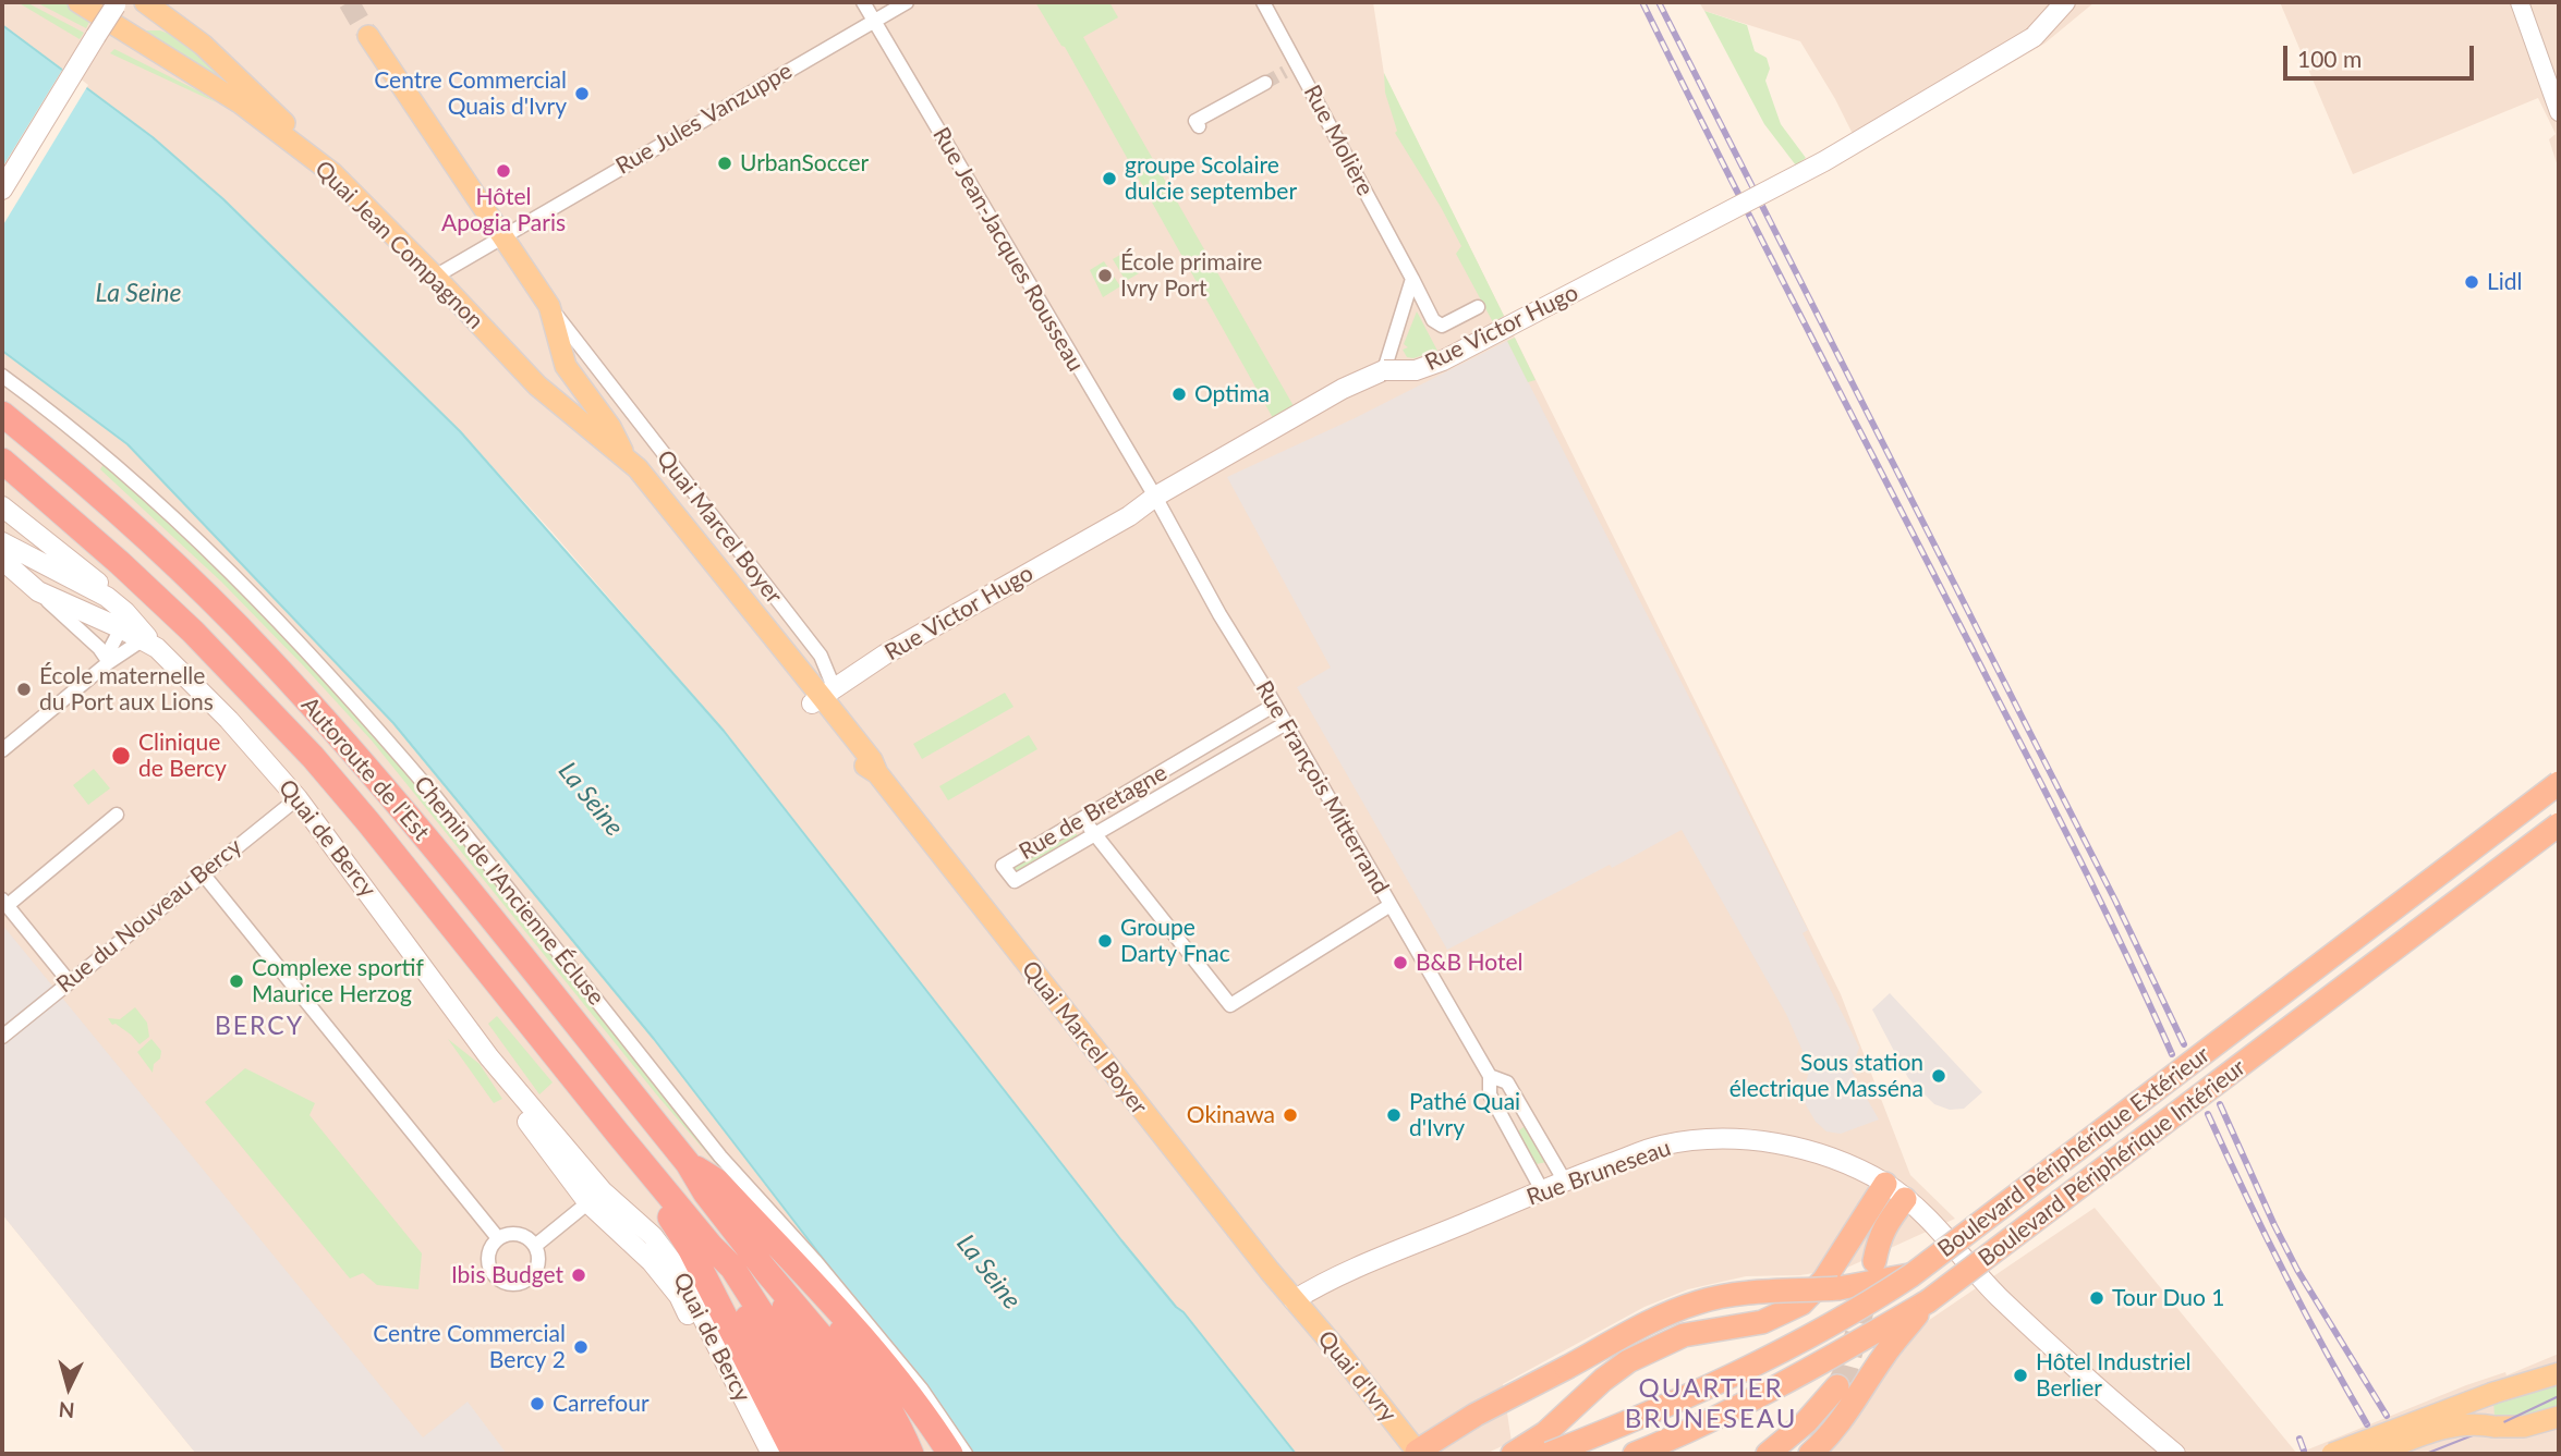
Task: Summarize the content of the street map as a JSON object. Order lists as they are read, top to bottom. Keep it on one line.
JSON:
{"streets":{"highway":["Autoroute de l’Est","Boulevard Périphérique Extérieur","Boulevard Périphérique Intérieur"],"main road":["Quai Jean Compagnon","Rue Victor Hugo","Quai Marcel Boyer","Quai de Bercy","Rue Bruneseau","Quai d'Ivry"],"street":["Rue Jules Vanzuppe","Rue Molière","Rue Jean-Jacques Rousseau","Rue François Mitterrand","Rue de Bretagne","Chemin de l'Ancienne Écluse","Rue du Nouveau Bercy"]},"crossings":[["Rue Jules Vanzuppe","Quai Jean Compagnon"],["Rue Jules Vanzuppe","Rue Jean-Jacques Rousseau"],["Quai Jean Compagnon","Quai Marcel Boyer"],["Rue Jean-Jacques Rousseau","Rue Victor Hugo"],["Rue Jean-Jacques Rousseau","Rue François Mitterrand"],["Rue Victor Hugo","Quai Marcel Boyer"],["Rue Victor Hugo","Rue François Mitterrand"],["Quai Marcel Boyer","Rue Bruneseau"],["Quai Marcel Boyer","Quai d'Ivry"],["Rue François Mitterrand","Rue de Bretagne"],["Rue François Mitterrand","Rue Bruneseau"],["Quai de Bercy","Rue du Nouveau Bercy"],["Rue Bruneseau","Quai d'Ivry"]],"districts":["BERCY","QUARTIER BRUNESEAU"],"water":["La Seine"],"places":["Centre Commercial Quais d'Ivry","UrbanSoccer","Hôtel Apogia Paris","groupe Scolaire dulcie september","École primaire Ivry Port","Lidl","Optima","École maternelle du Port aux Lions","Clinique de Bercy","Groupe Darty Fnac","B&B Hotel","Complexe sportif Maurice Herzog","Sous station électrique Masséna","Okinawa","Pathé Quai d'Ivry","Ibis Budget","Tour Duo 1","Centre Commercial Bercy 2","Hôtel Industriel Berlier","Carrefour"],"scale_bar":"100 m","north":"bottom"}
